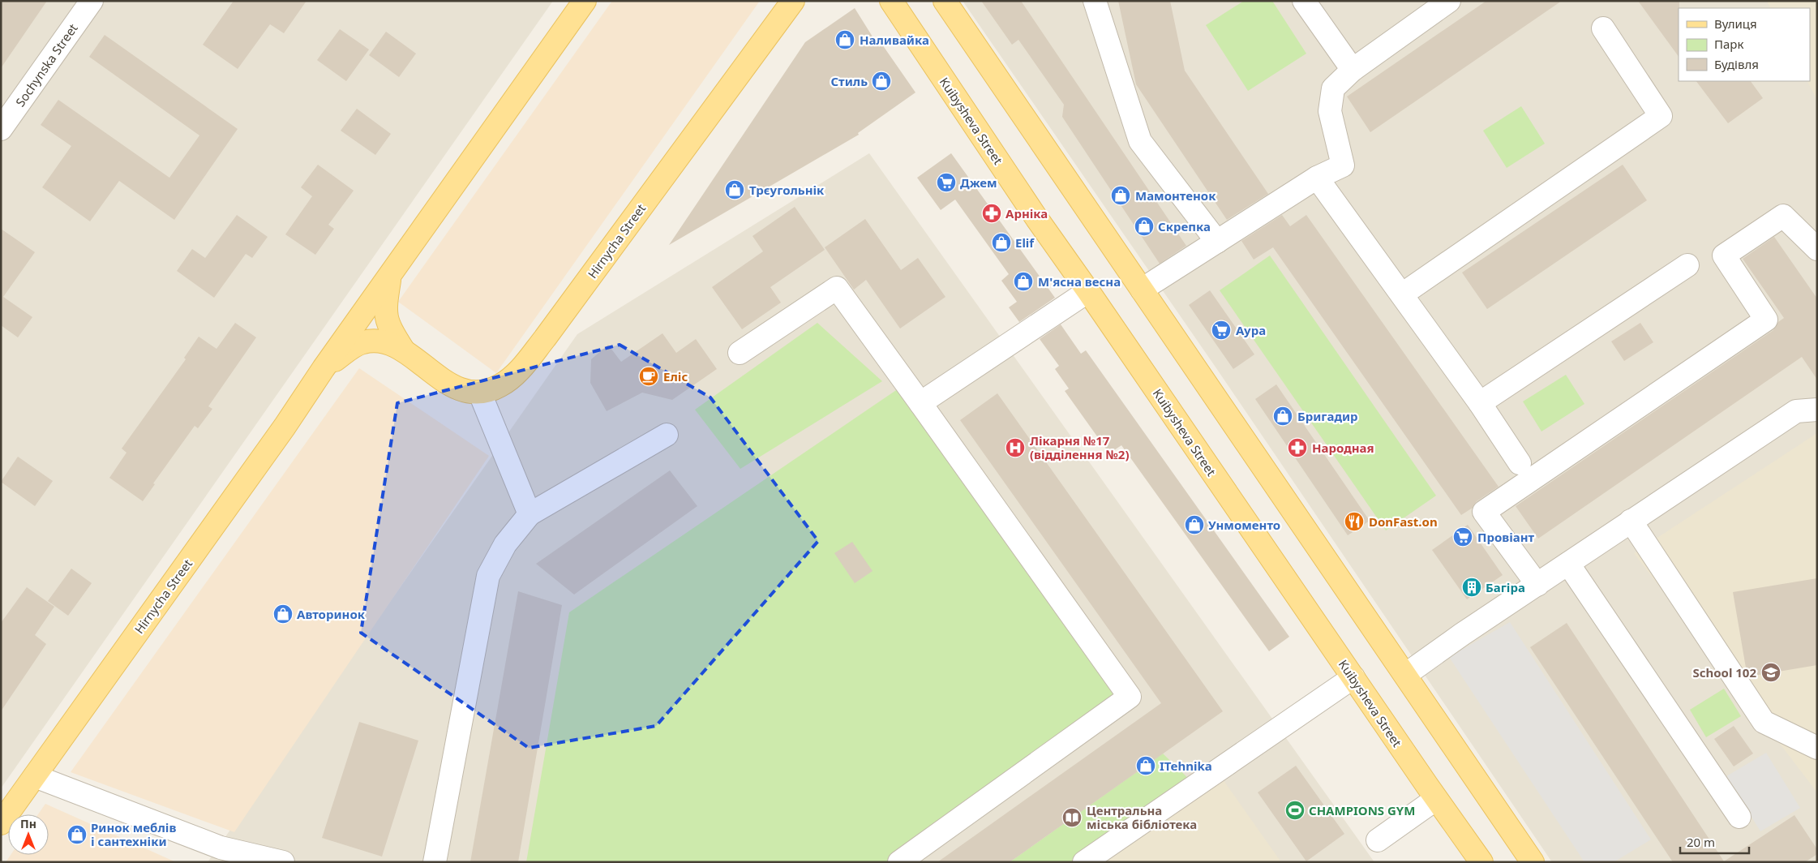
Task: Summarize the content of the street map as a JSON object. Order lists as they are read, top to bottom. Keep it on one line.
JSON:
{"streets":{"main road":["Kuibysheva Street","Hirnycha Street"],"street":["Sochynska Street"]},"places":{"shop":["Наливайка","Стиль","Трєугольнік","Мамонтенок","Скрепка","Elif","М'ясна весна","Бригадир","Унмоменто","Авторинок","ITehnika","Ринок меблів і сантехніки"],"supermarket":["Джем","Аура","Провіант"],"pharmacy":["Арніка","Народная"],"cafe":["Еліс"],"hospital":["Лікарня №17 (відділення №2)"],"restaurant":["DonFast.on"],"building":["Багіра"],"school or university":["School 102"],"sports":["CHAMPIONS GYM"],"library":["Центральна міська бібліотека"]},"legend":["Вулиця","Парк","Будівля"],"scale_bar":"20 m","north":"top"}
